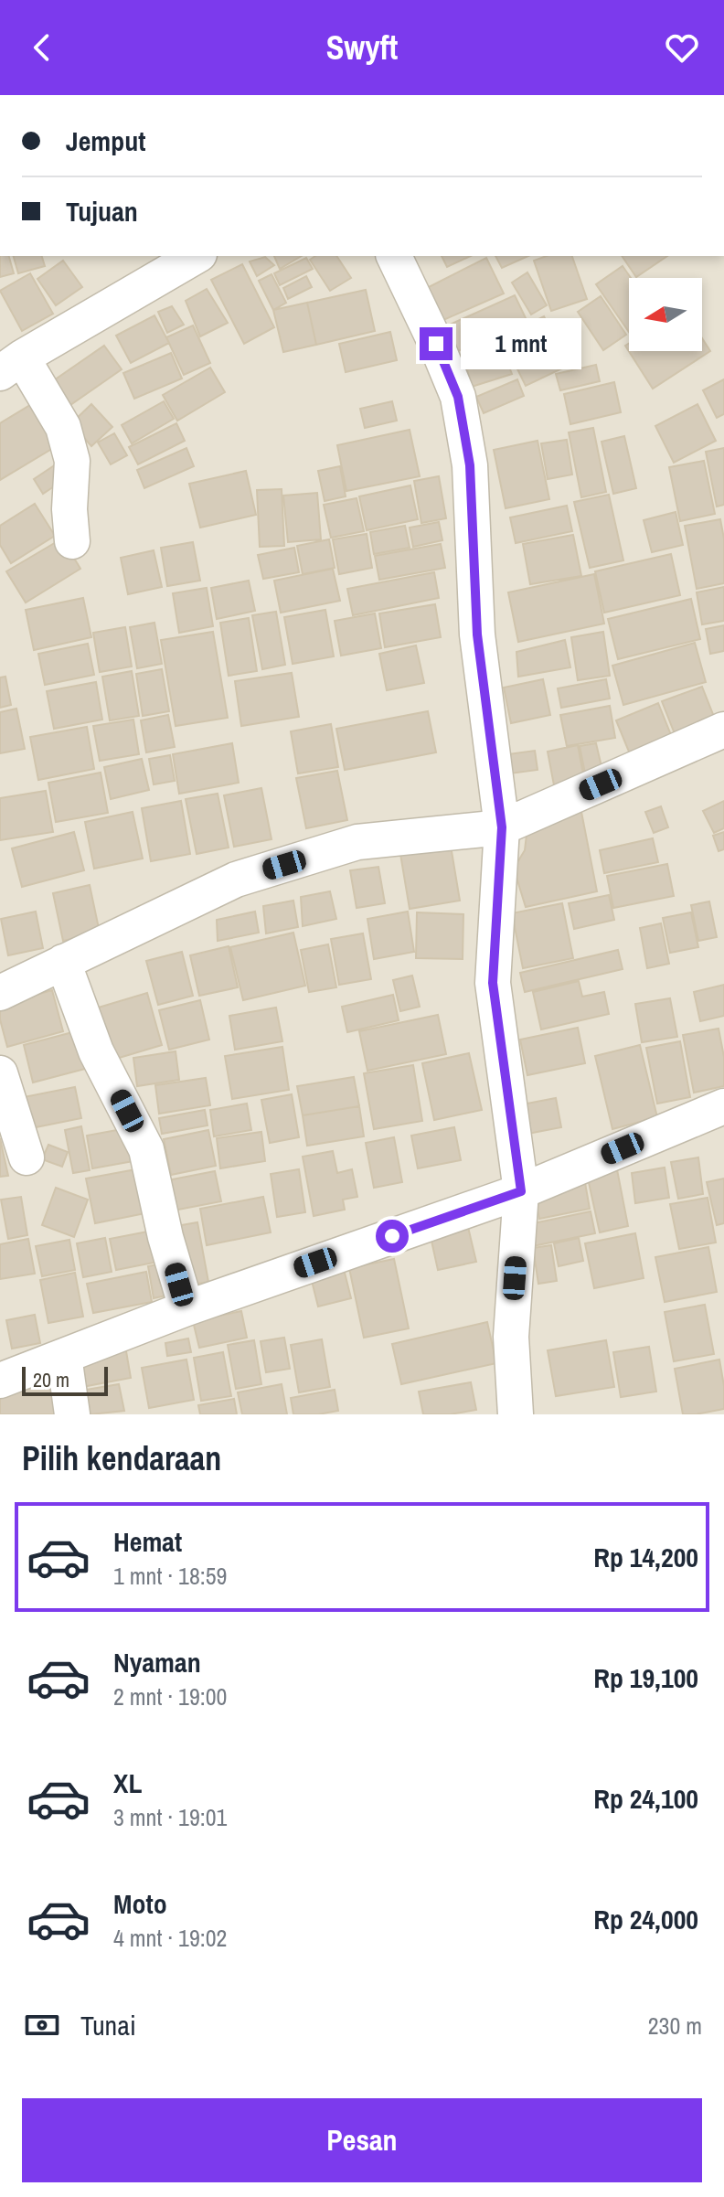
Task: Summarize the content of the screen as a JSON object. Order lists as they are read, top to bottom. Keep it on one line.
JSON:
{"scale_bar":"20 m","north":"left","page":{"header":"Swyft","banner":["Jemput","Tujuan"],"bubble":"1 mnt","scale":"20 m","heading":"Pilih kendaraan","list":[{"name":"Hemat","note":"1 mnt · 18:59","value":"Rp 14,200"},{"name":"Nyaman","note":"2 mnt · 19:00","value":"Rp 19,100"},{"name":"XL","note":"3 mnt · 19:01","value":"Rp 24,100"},{"name":"Moto","note":"4 mnt · 19:02","value":"Rp 24,000"}],"pay":["Tunai","230 m"],"buttons":"Pesan"}}
